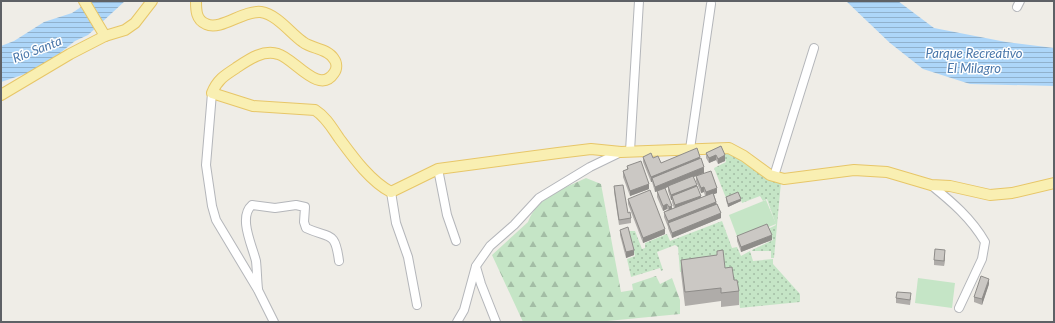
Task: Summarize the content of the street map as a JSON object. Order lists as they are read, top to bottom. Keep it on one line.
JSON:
{"water":["Río Santa","Parque Recreativo El Milagro"]}
